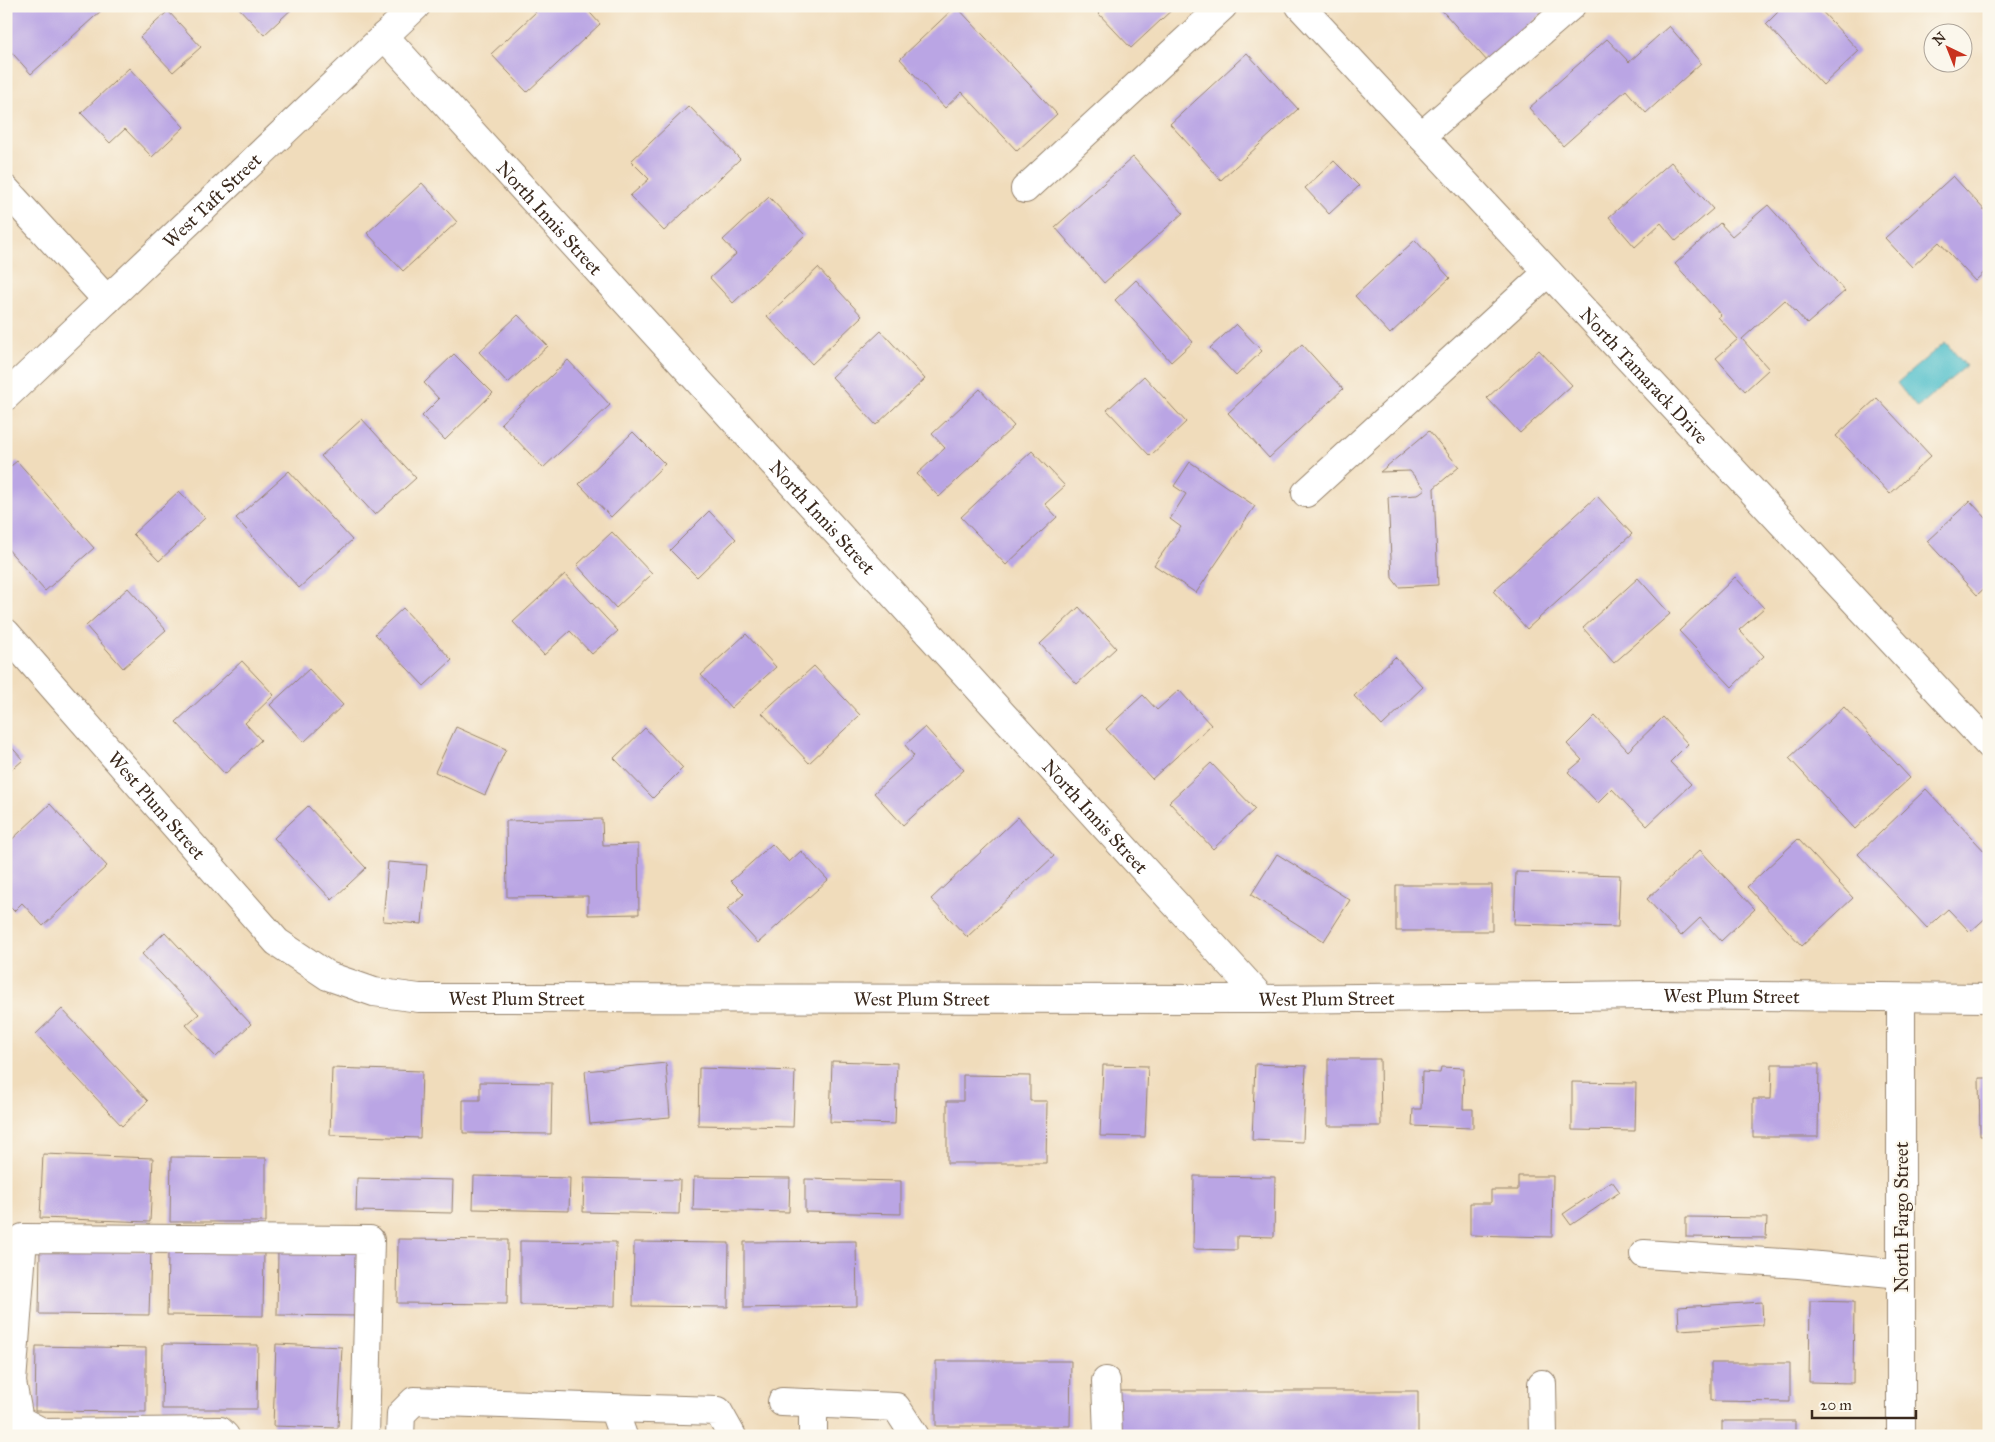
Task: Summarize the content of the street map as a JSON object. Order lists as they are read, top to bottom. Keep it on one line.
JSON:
{"streets":{"street":["West Taft Street","North Innis Street","North Tamarack Drive","West Plum Street","North Fargo Street"]},"crossings":[["West Taft Street","North Innis Street"],["North Innis Street","West Plum Street"],["West Plum Street","North Fargo Street"]],"scale_bar":"20 m","north":"top left"}
